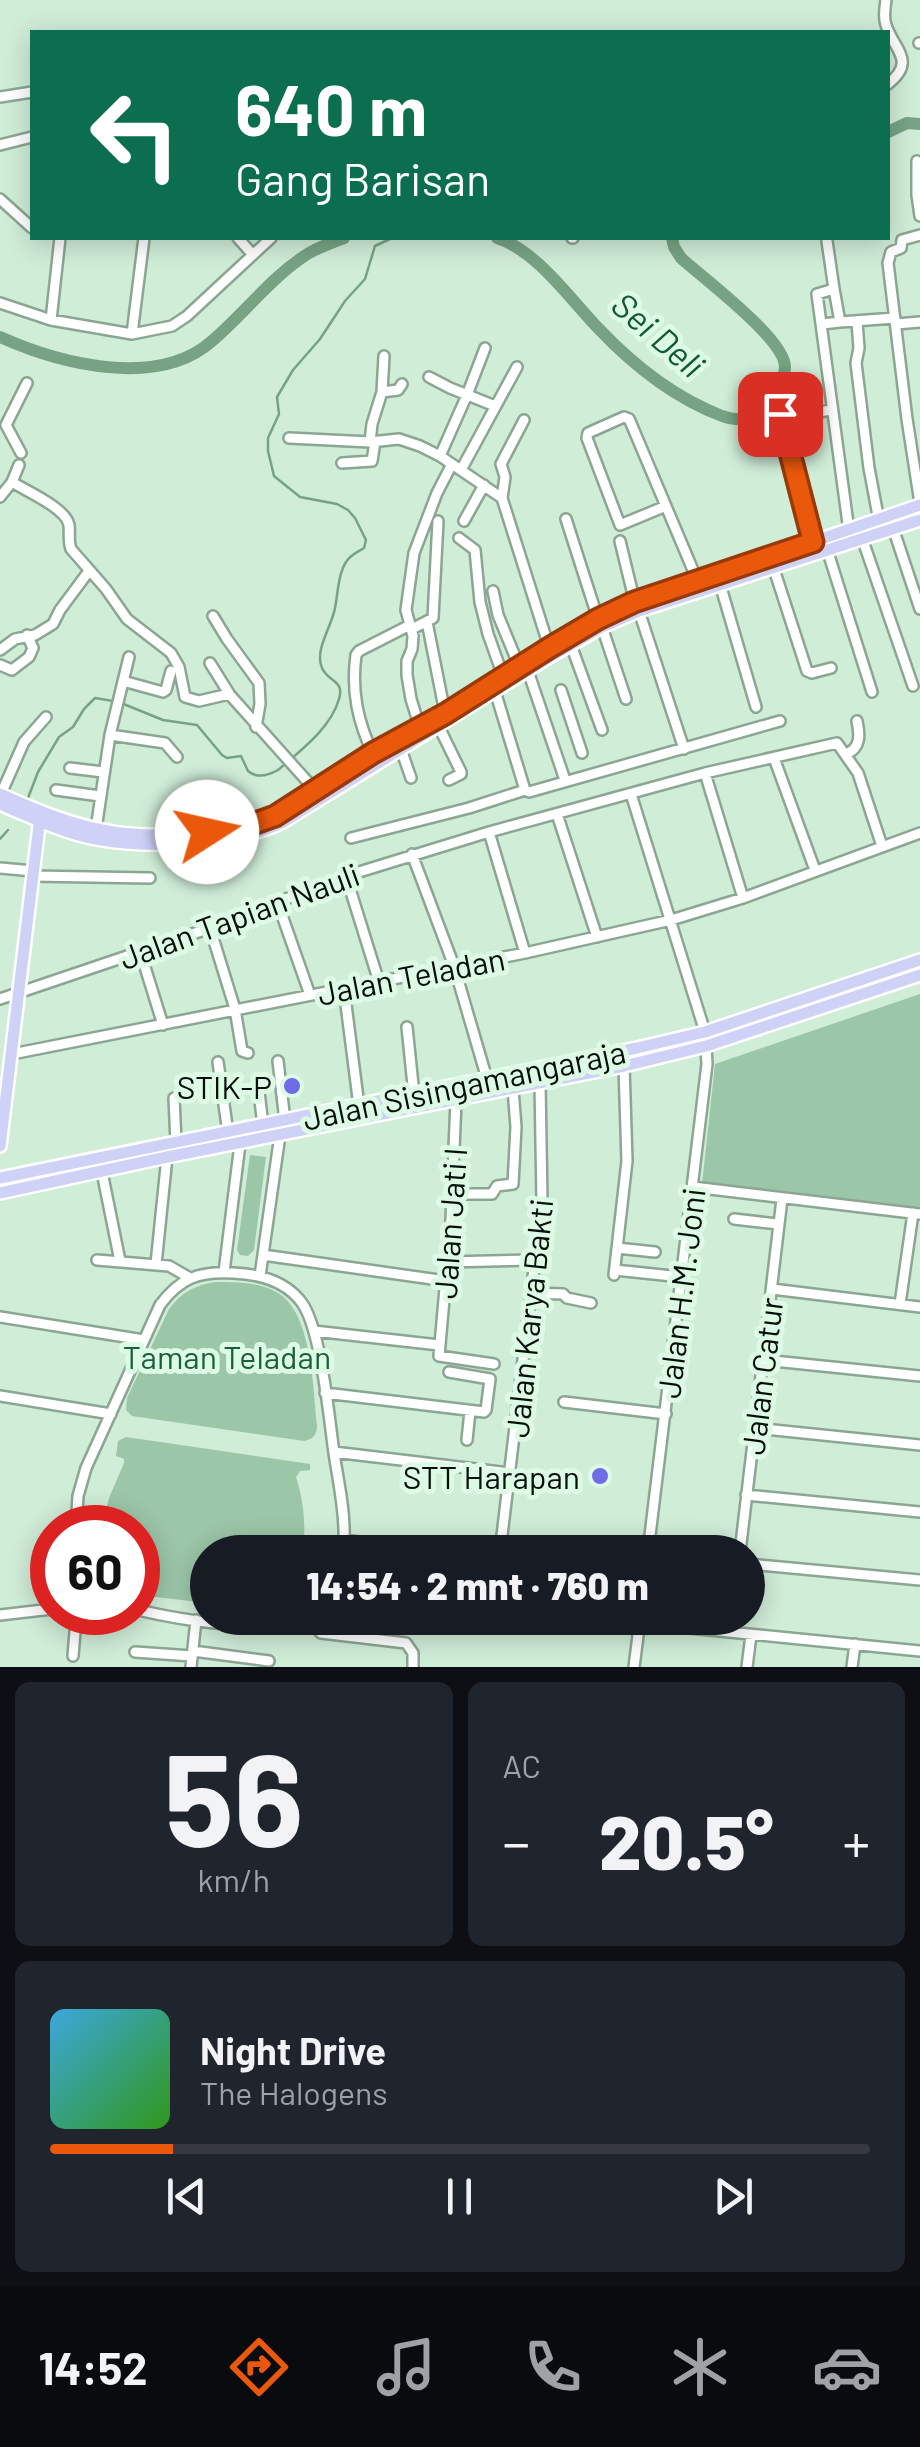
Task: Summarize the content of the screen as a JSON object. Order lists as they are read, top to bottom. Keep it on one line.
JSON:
{"streets":{"main road":["Jalan Sisingamangaraja"],"street":["Jalan Tapian Nauli","Jalan Teladan","Jalan Jati I","Jalan H.M. Joni","Jalan Karya Bakti","Jalan Catur"]},"crossings":[["Jalan Tapian Nauli","Jalan Teladan"],["Jalan Tapian Nauli","Jalan H.M. Joni"],["Jalan Sisingamangaraja","Jalan Jati I"],["Jalan Sisingamangaraja","Jalan H.M. Joni"],["Jalan Sisingamangaraja","Jalan Karya Bakti"]],"water":["Sei Deli"],"parks":["Taman Teladan"],"places":["STIK-P","STT Harapan"],"page":{"turn":["640 m","Gang Barisan"],"limit":"60","trip":"14:54 · 2 mnt · 760 m","tile":[["56","km/h"],"AC"],"heat":["−","20.5°","+"],"song":["Night Drive","The Halogens"],"tabs":"14:52"}}
